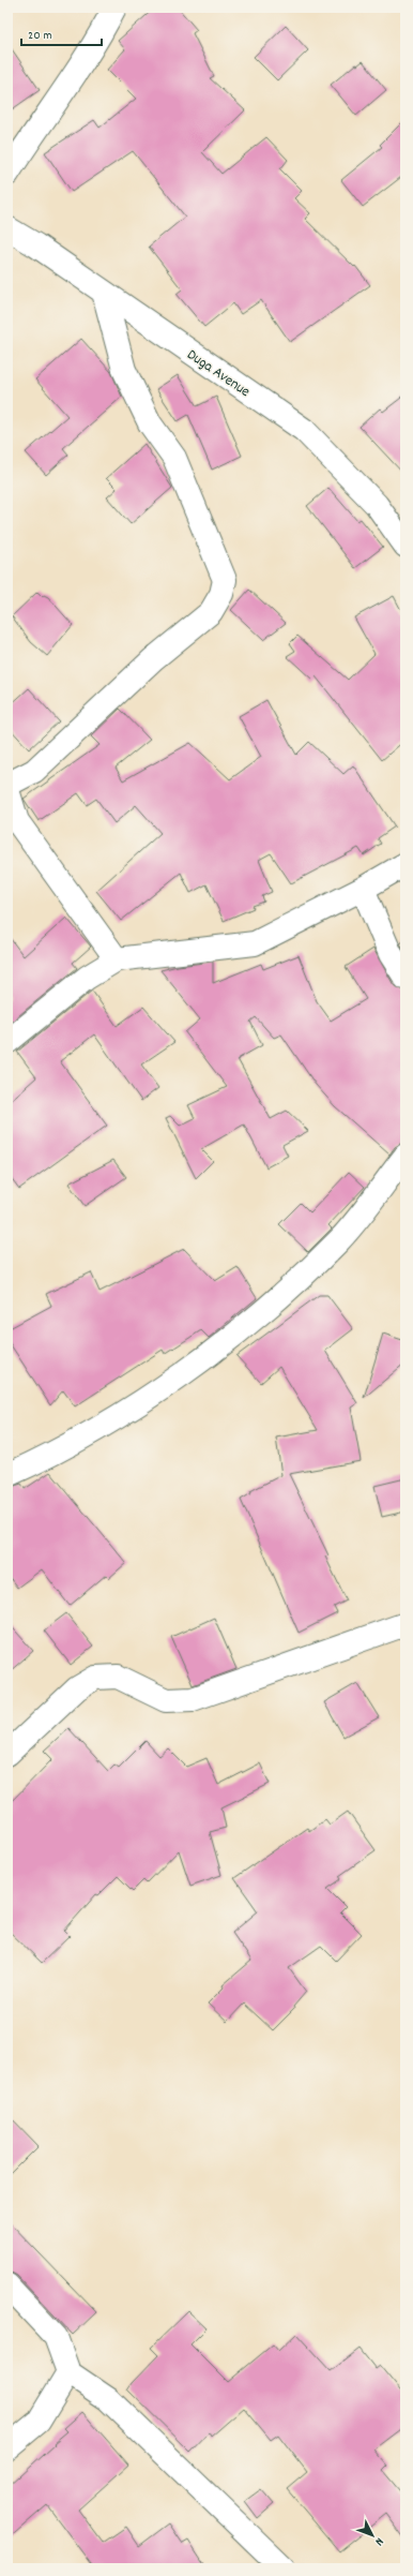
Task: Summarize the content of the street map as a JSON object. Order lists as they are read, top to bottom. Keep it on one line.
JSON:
{"streets":{"street":["Duga Avenue"]},"scale_bar":"20 m","north":"bottom right"}
